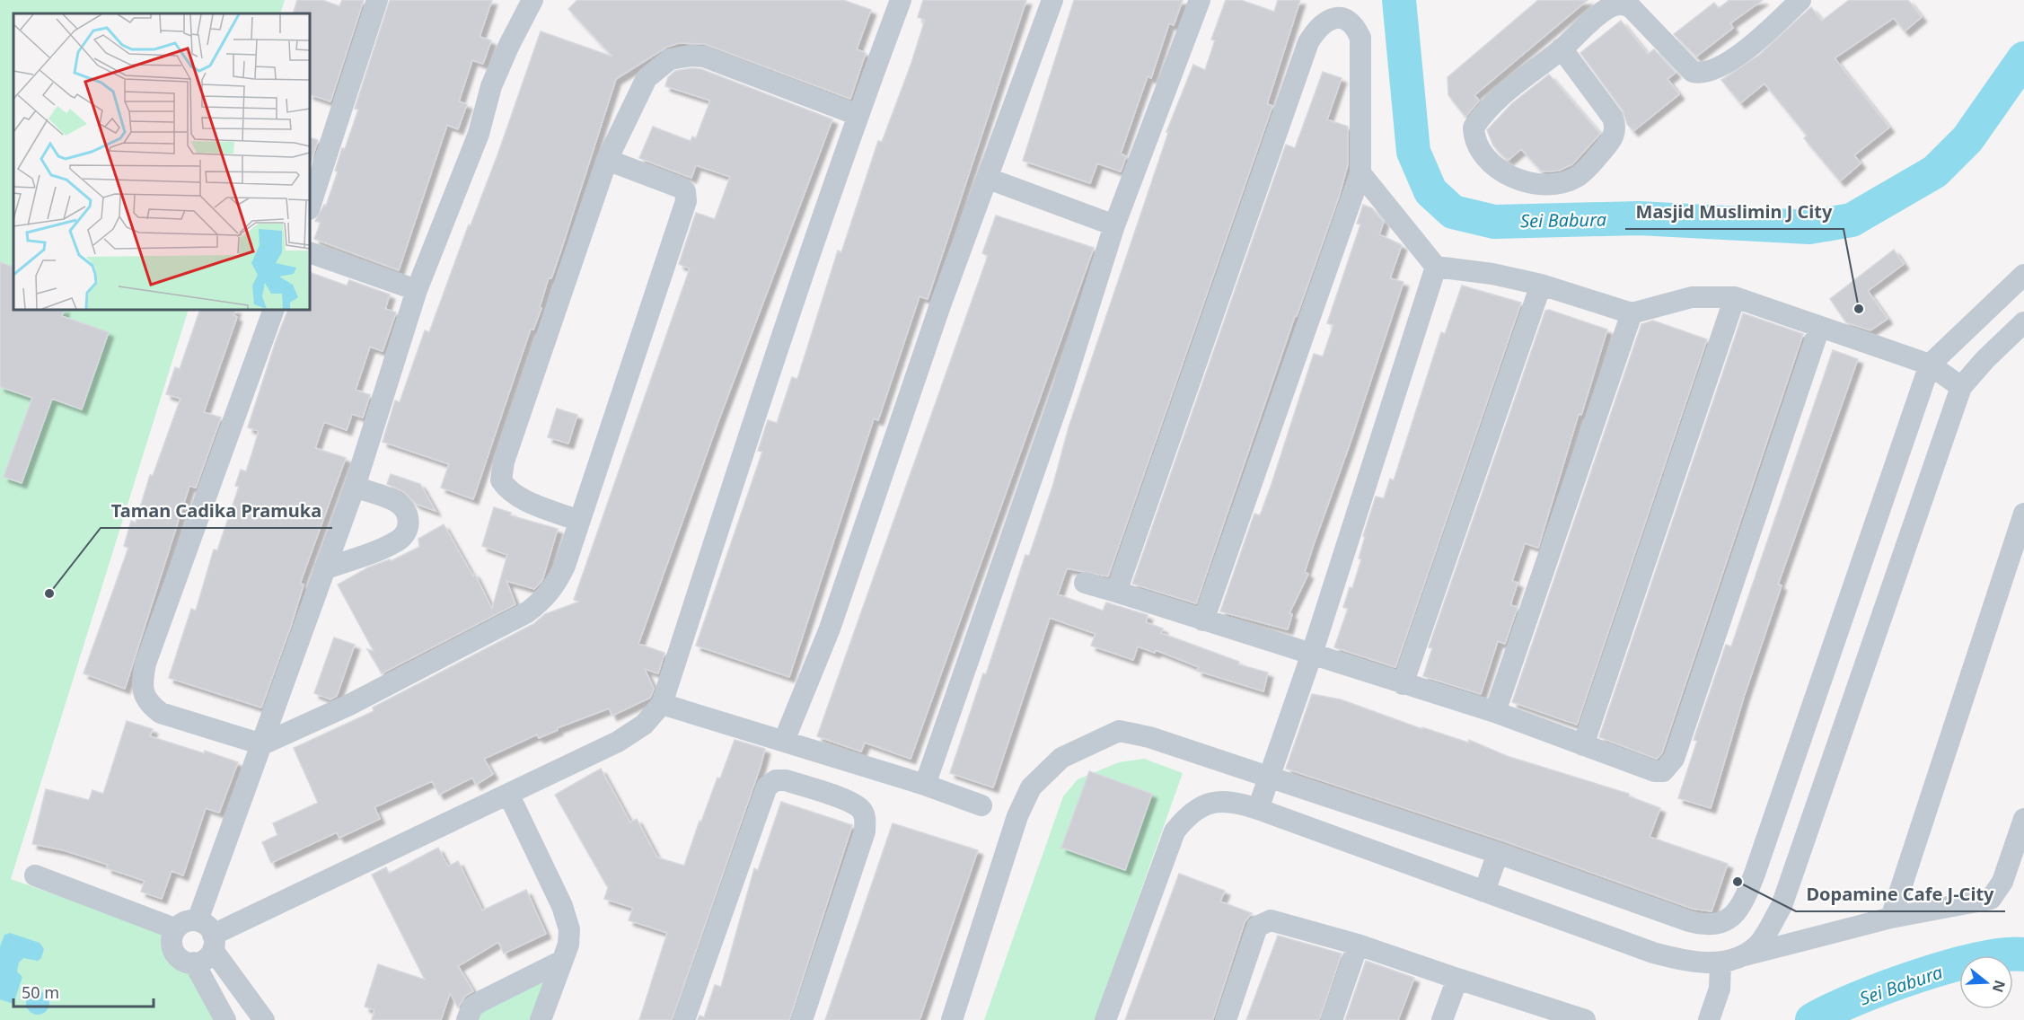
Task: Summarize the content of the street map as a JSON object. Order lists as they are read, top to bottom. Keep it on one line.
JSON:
{"water":["Sei Babura"],"places":["Masjid Muslimin J City","Taman Cadika Pramuka","Dopamine Cafe J-City"],"scale_bar":"50 m","north":"right"}
